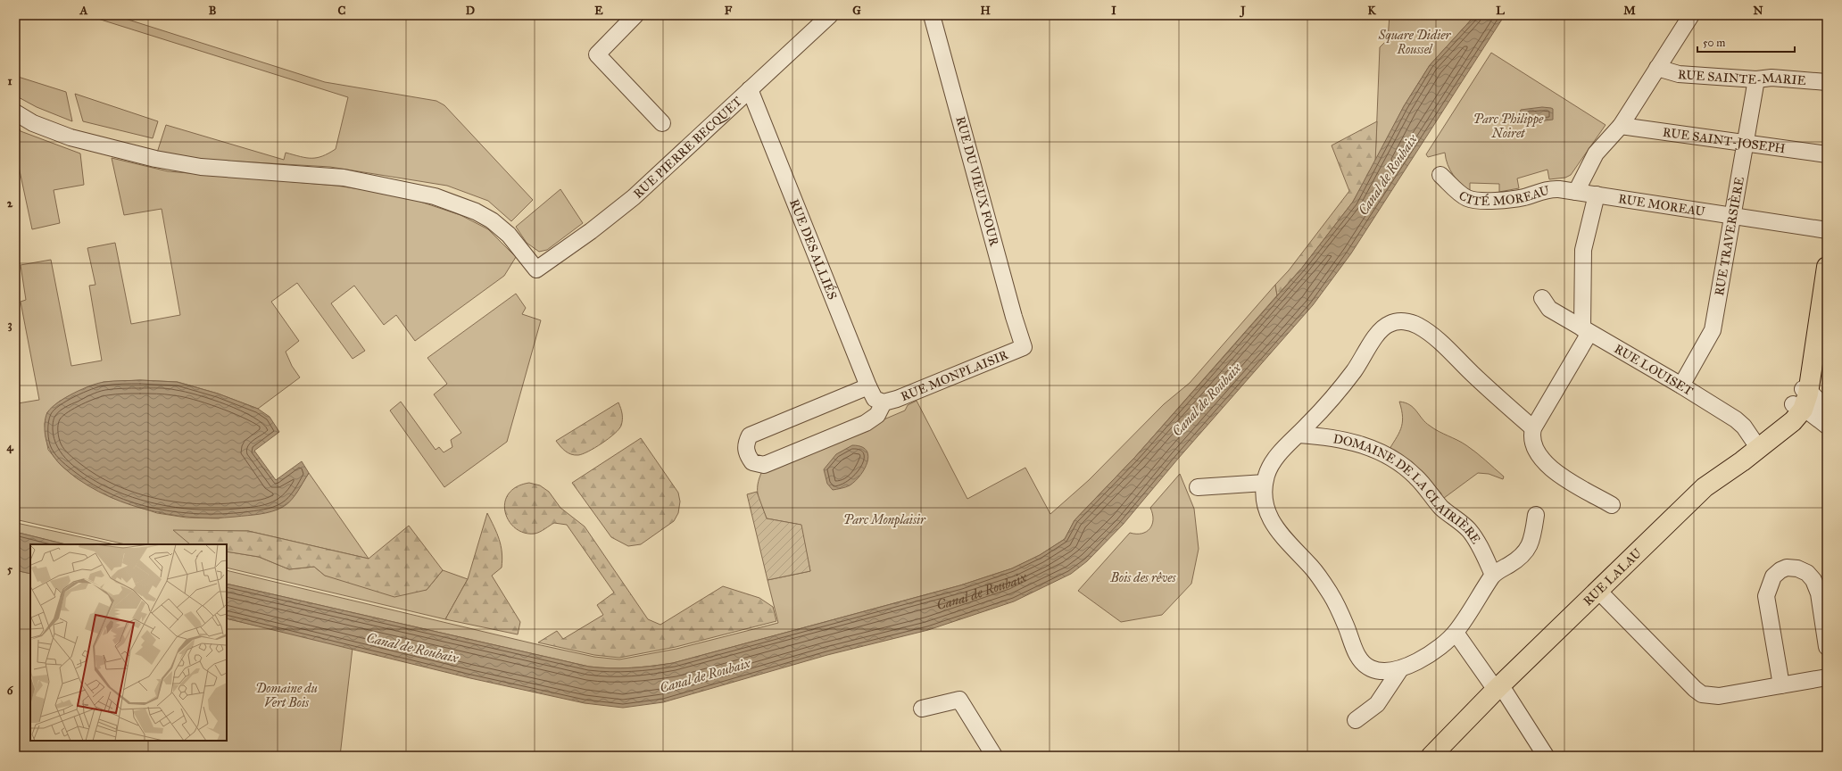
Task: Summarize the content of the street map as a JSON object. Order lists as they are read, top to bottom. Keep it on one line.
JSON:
{"streets":{"main road":["RUE LALAU"],"street":["RUE SAINTE-MARIE","RUE SAINT-JOSEPH","RUE PIERRE BECQUET","RUE DU VIEUX FOUR","CITÉ MOREAU","RUE MOREAU","RUE TRAVERSIÈRE","RUE DES ALLIÉS","RUE LOUISET","RUE MONPLAISIR","DOMAINE DE LA CLAIRIÈRE"]},"crossings":[["RUE SAINTE-MARIE","RUE TRAVERSIÈRE"],["RUE SAINT-JOSEPH","RUE TRAVERSIÈRE"],["RUE PIERRE BECQUET","RUE DES ALLIÉS"],["RUE DU VIEUX FOUR","RUE MONPLAISIR"],["CITÉ MOREAU","RUE MOREAU"],["RUE MOREAU","RUE TRAVERSIÈRE"],["RUE TRAVERSIÈRE","RUE LOUISET"],["RUE DES ALLIÉS","RUE MONPLAISIR"],["RUE LOUISET","RUE LALAU"]],"water":["Canal de Roubaix"],"parks":["Square Didier Roussel","Parc Philippe Noiret","Parc Monplaisir","Bois des rêves","Domaine du Vert Bois"],"scale_bar":"50 m","grid":{"columns":["A","B","C","D","E","F","G","H","I","J","K","L","M","N"],"rows":["1","2","3","4","5","6"]}}
